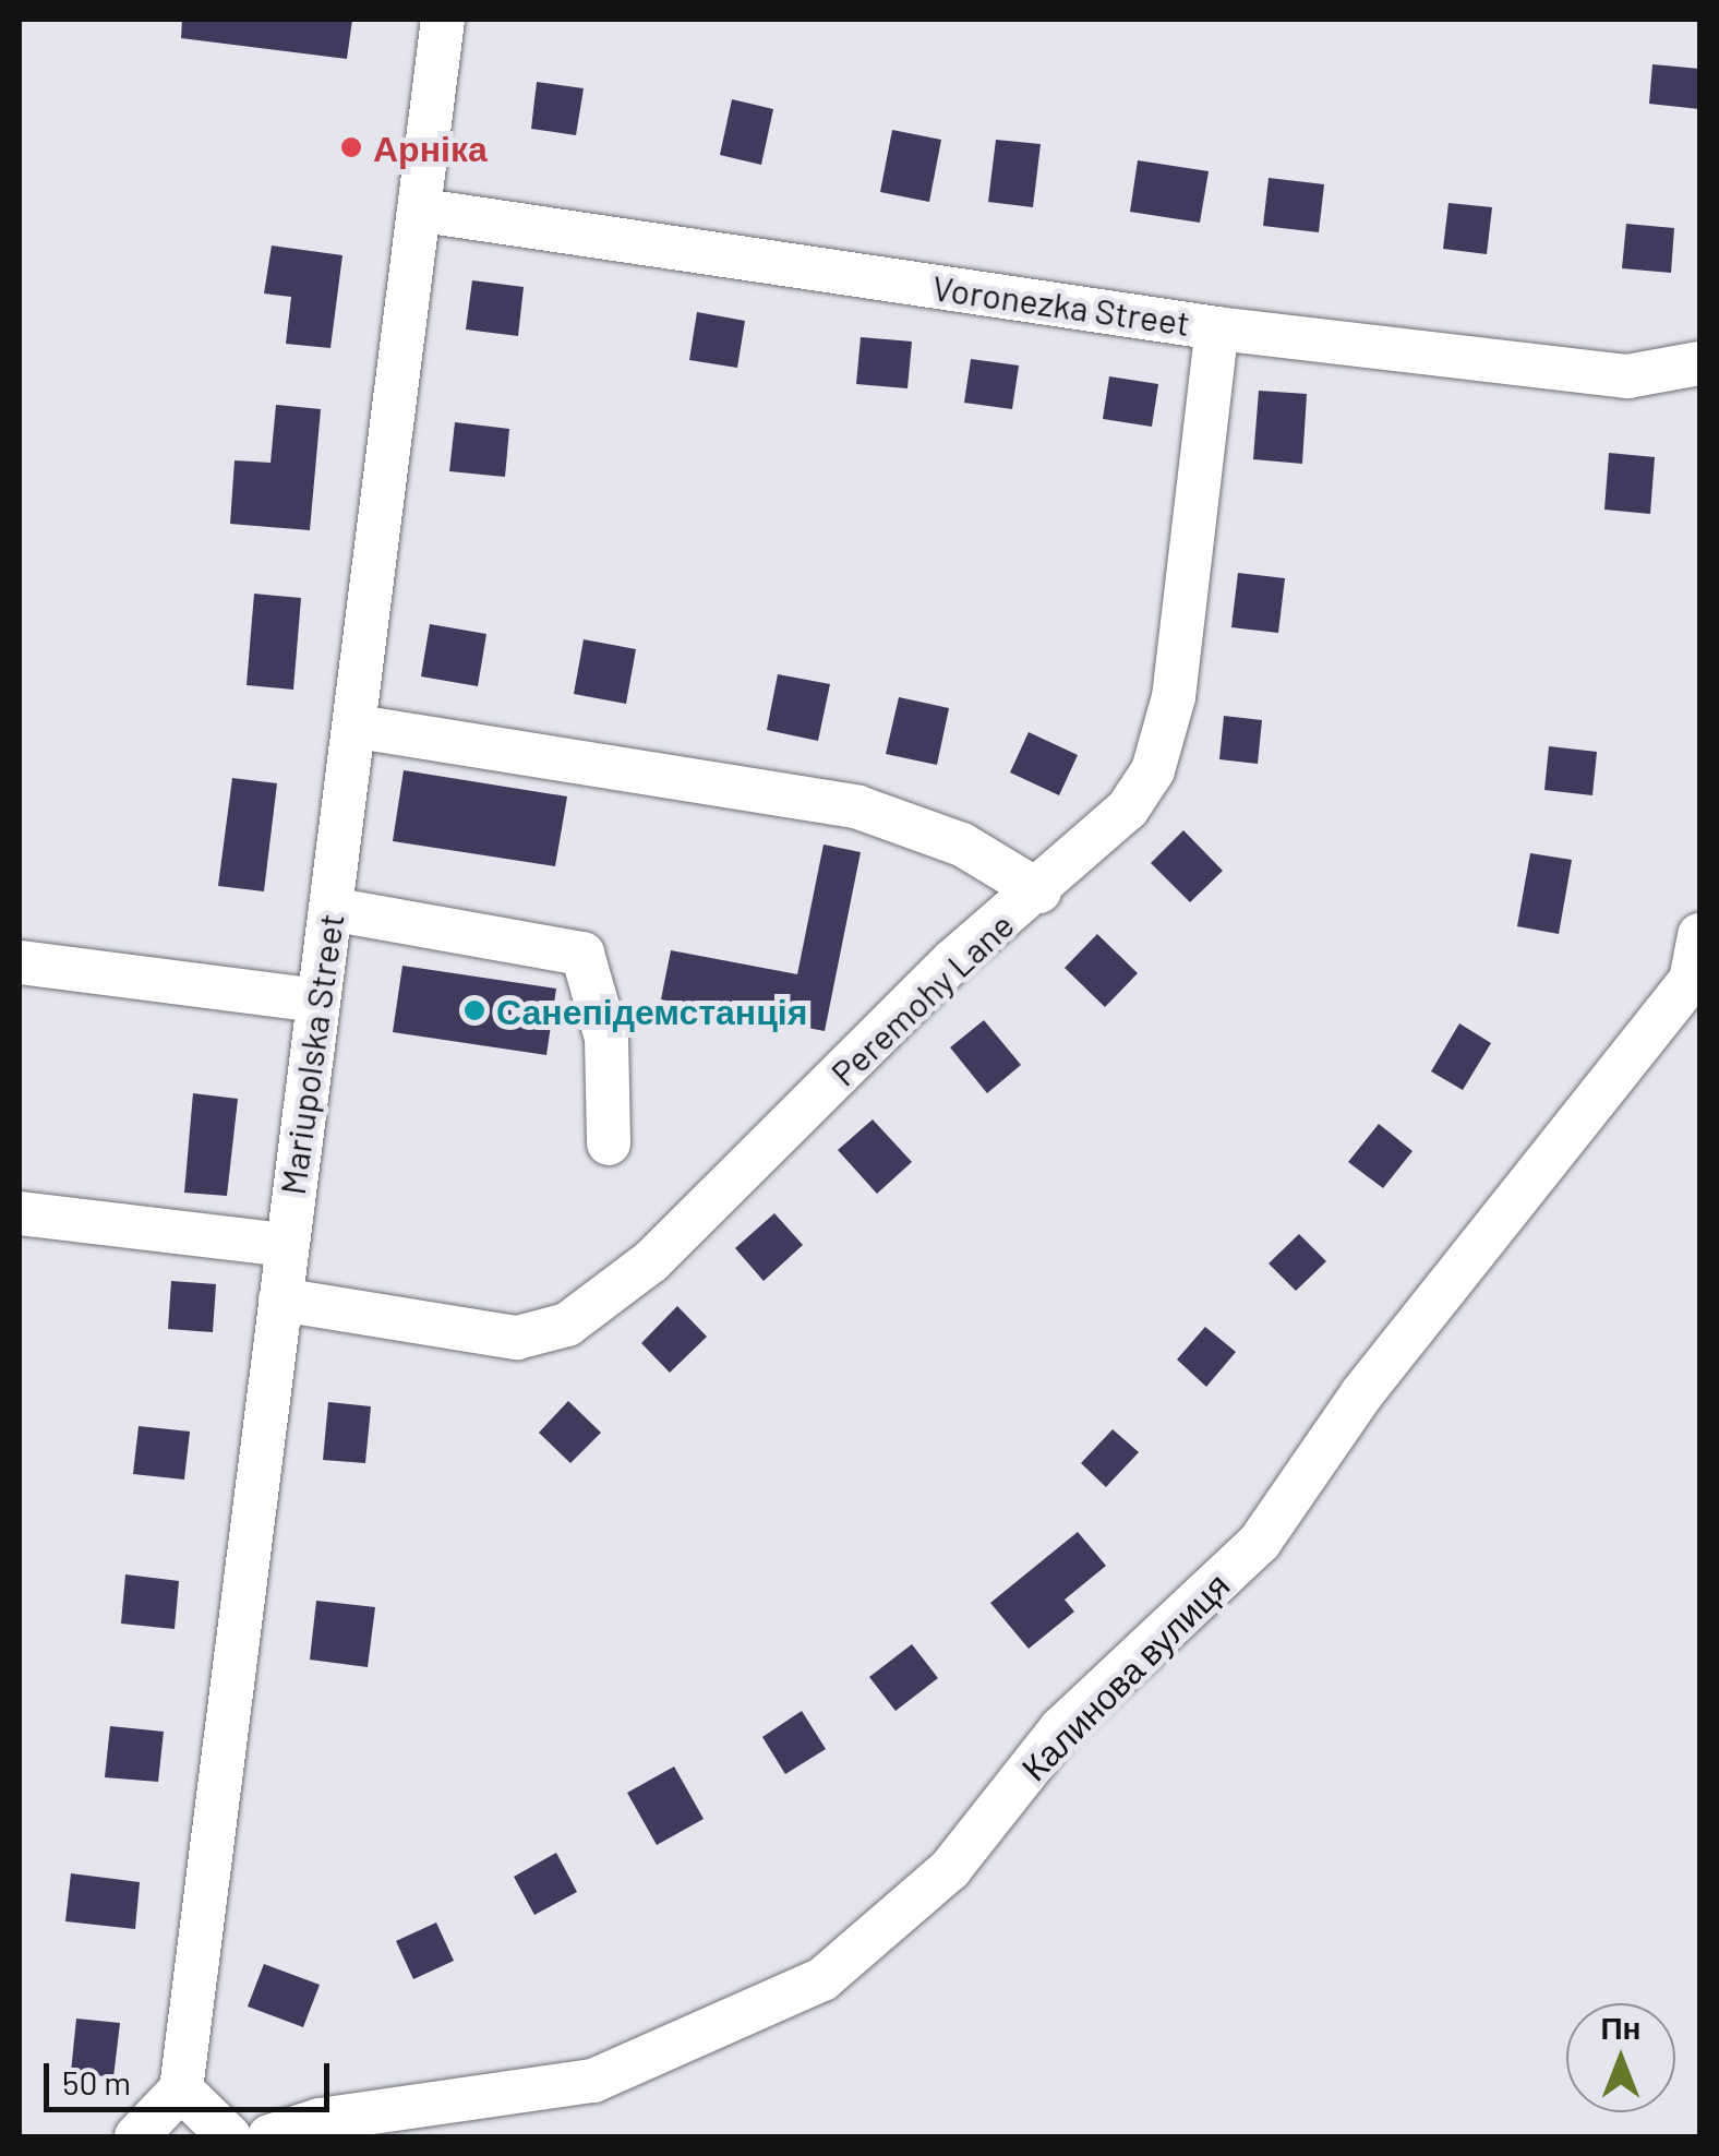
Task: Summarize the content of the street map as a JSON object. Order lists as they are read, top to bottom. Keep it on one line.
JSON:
{"streets":{"street":["Voronezka Street","Peremohy Lane","Mariupolska Street","Калинова вулиця"]},"crossings":[["Voronezka Street","Peremohy Lane"],["Voronezka Street","Mariupolska Street"],["Peremohy Lane","Mariupolska Street"]],"places":["Арніка","Санепідемстанція"],"scale_bar":"50 m","north":"top"}
